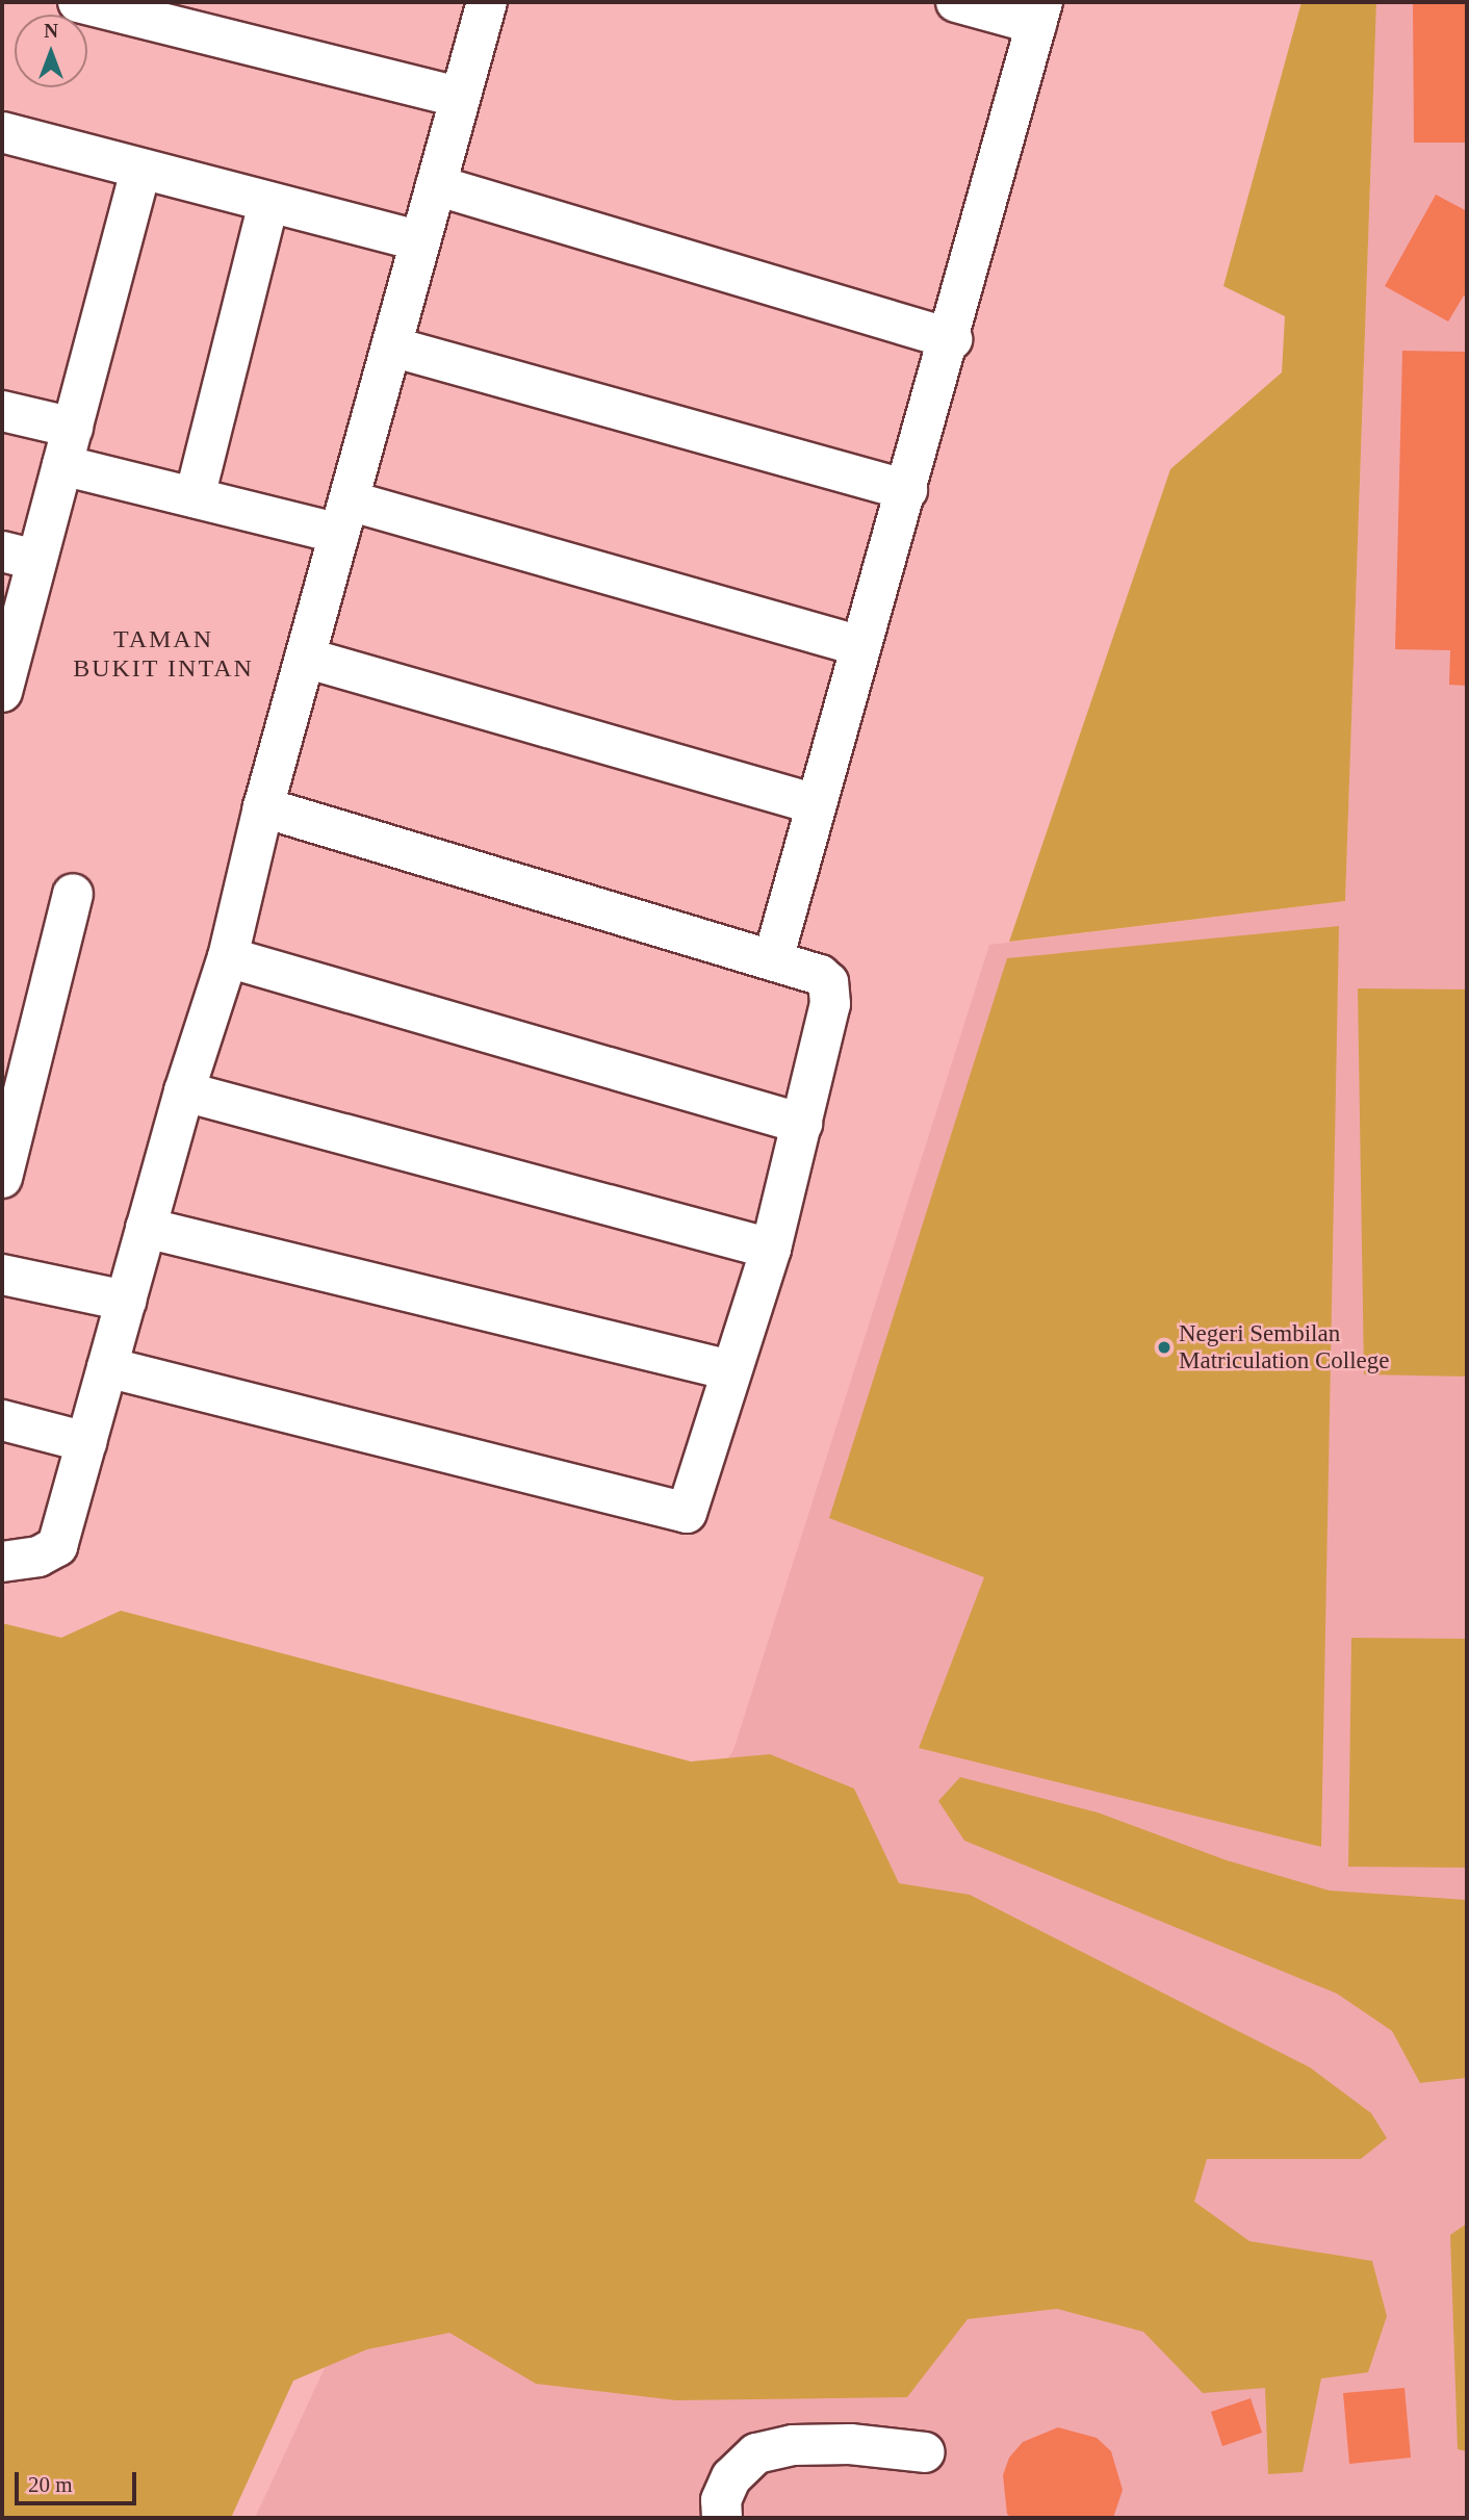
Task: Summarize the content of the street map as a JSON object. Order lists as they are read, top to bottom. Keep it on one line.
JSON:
{"districts":["TAMAN BUKIT INTAN"],"places":["Negeri Sembilan Matriculation College"],"scale_bar":"20 m","north":"top"}
